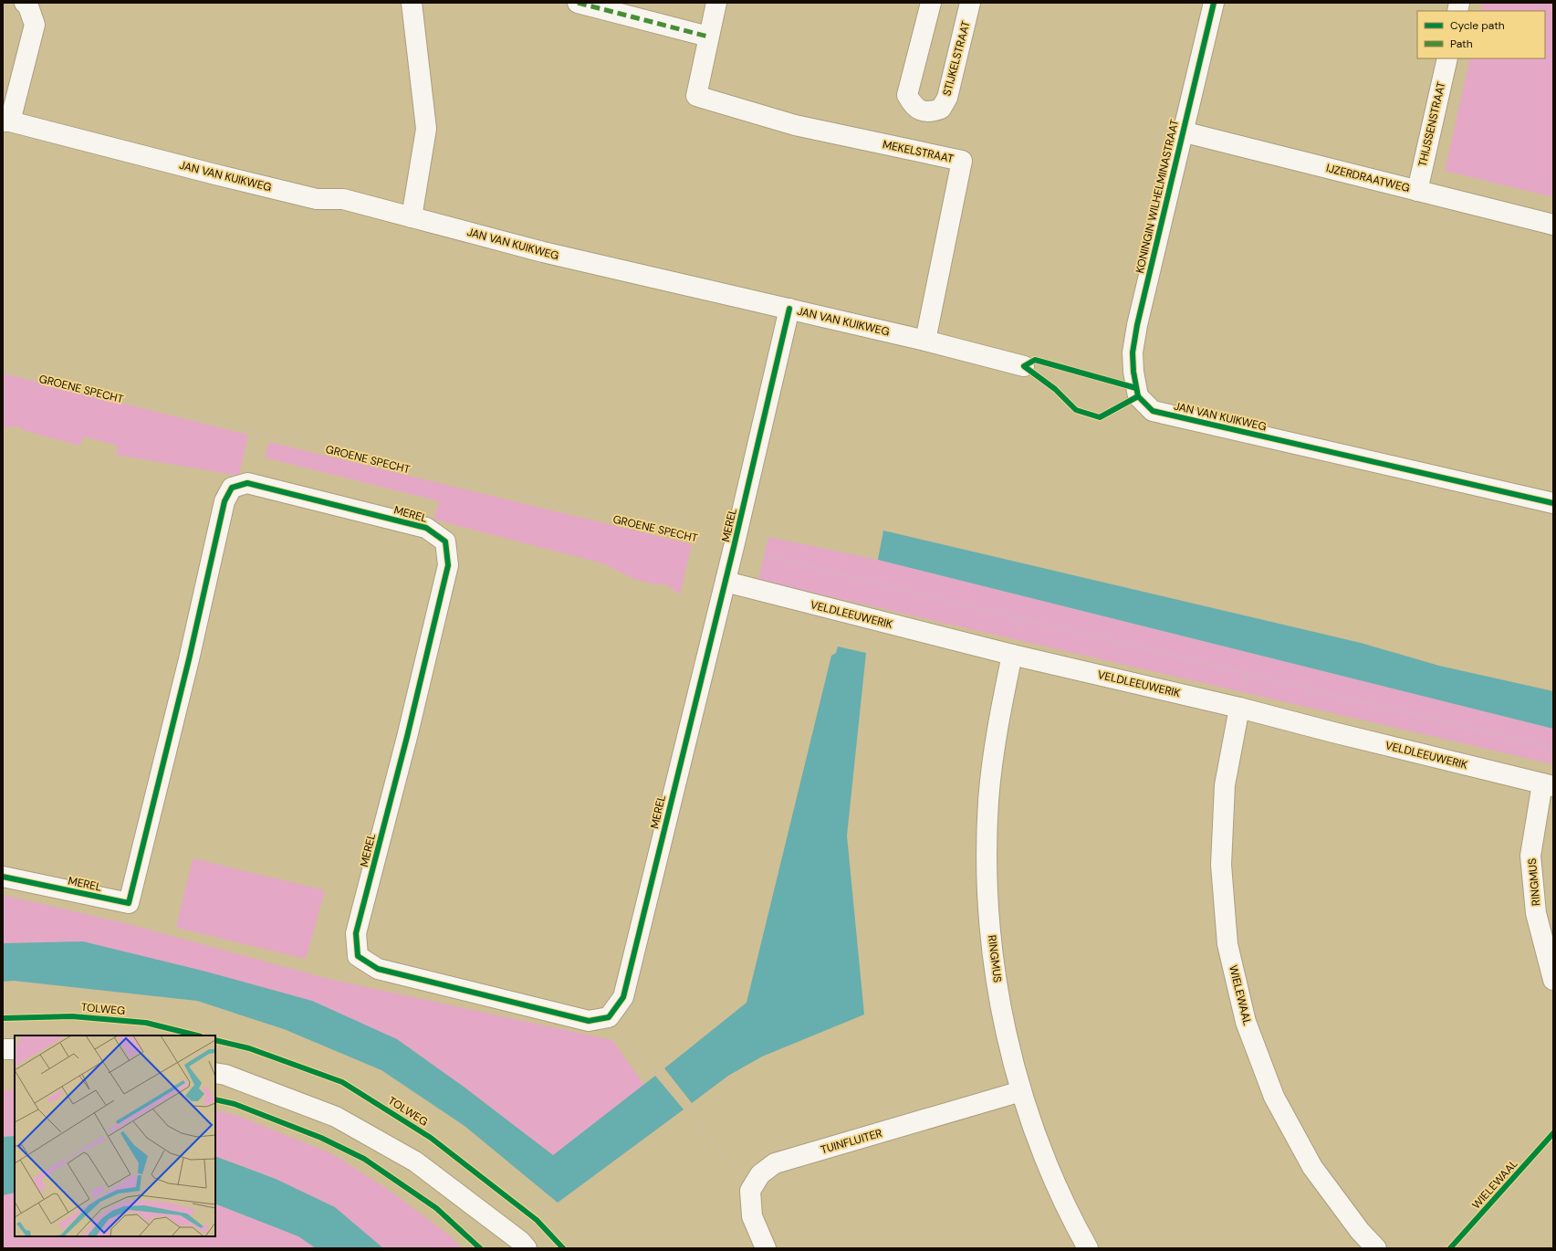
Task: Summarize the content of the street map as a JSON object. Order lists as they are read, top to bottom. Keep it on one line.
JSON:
{"streets":{"street":["STIJKELSTRAAT","THIJSSENSTRAAT","MEKELSTRAAT","JAN VAN KUIKWEG","IJZERDRAATWEG","KONINGIN WILHELMINASTRAAT","MEREL","VELDLEEUWERIK","RINGMUS","WIELEWAAL","TUINFLUITER"],"path":["GROENE SPECHT"],"cycle path":["TOLWEG"]},"crossings":[["THIJSSENSTRAAT","IJZERDRAATWEG"],["MEKELSTRAAT","JAN VAN KUIKWEG"],["JAN VAN KUIKWEG","KONINGIN WILHELMINASTRAAT"],["JAN VAN KUIKWEG","MEREL"],["IJZERDRAATWEG","KONINGIN WILHELMINASTRAAT"],["GROENE SPECHT","MEREL"],["MEREL","VELDLEEUWERIK"],["VELDLEEUWERIK","RINGMUS"],["VELDLEEUWERIK","WIELEWAAL"],["RINGMUS","TUINFLUITER"]],"legend":["Cycle path","Path"]}
